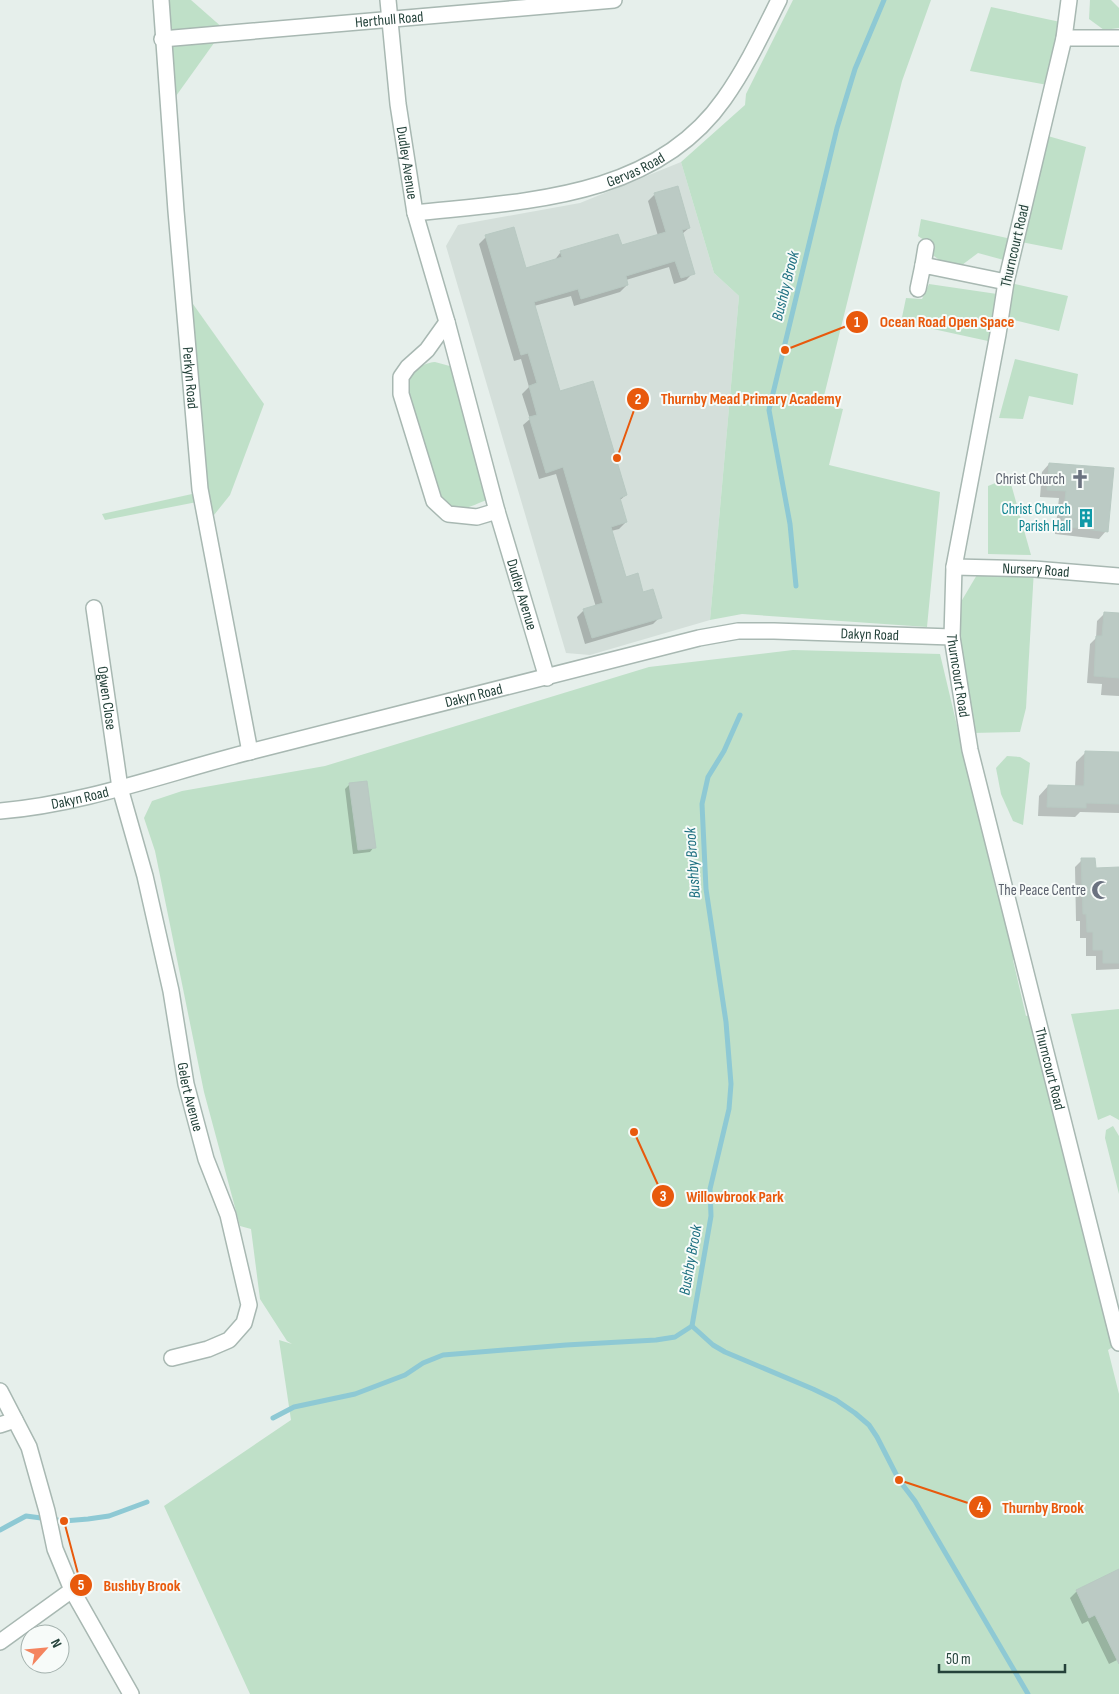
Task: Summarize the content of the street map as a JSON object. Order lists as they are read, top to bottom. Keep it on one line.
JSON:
{"streets":{"street":["Herthull Road","Dudley Avenue","Gervas Road","Thurncourt Road","Perkyn Road","Nursery Road","Dakyn Road","Ogwen Close","Gelert Avenue"]},"crossings":[["Herthull Road","Dudley Avenue"],["Herthull Road","Perkyn Road"],["Dudley Avenue","Gervas Road"],["Dudley Avenue","Dakyn Road"],["Thurncourt Road","Nursery Road"],["Thurncourt Road","Dakyn Road"],["Perkyn Road","Dakyn Road"],["Dakyn Road","Ogwen Close"],["Dakyn Road","Gelert Avenue"],["Ogwen Close","Gelert Avenue"]],"water":["Bushby Brook"],"places":{"other":["Ocean Road Open Space","Thurnby Mead Primary Academy","Willowbrook Park","Thurnby Brook","Bushby Brook"],"church":["Christ Church"],"building":["Christ Church Parish Hall"],"mosque":["The Peace Centre"]},"scale_bar":"50 m","north":"top right"}
